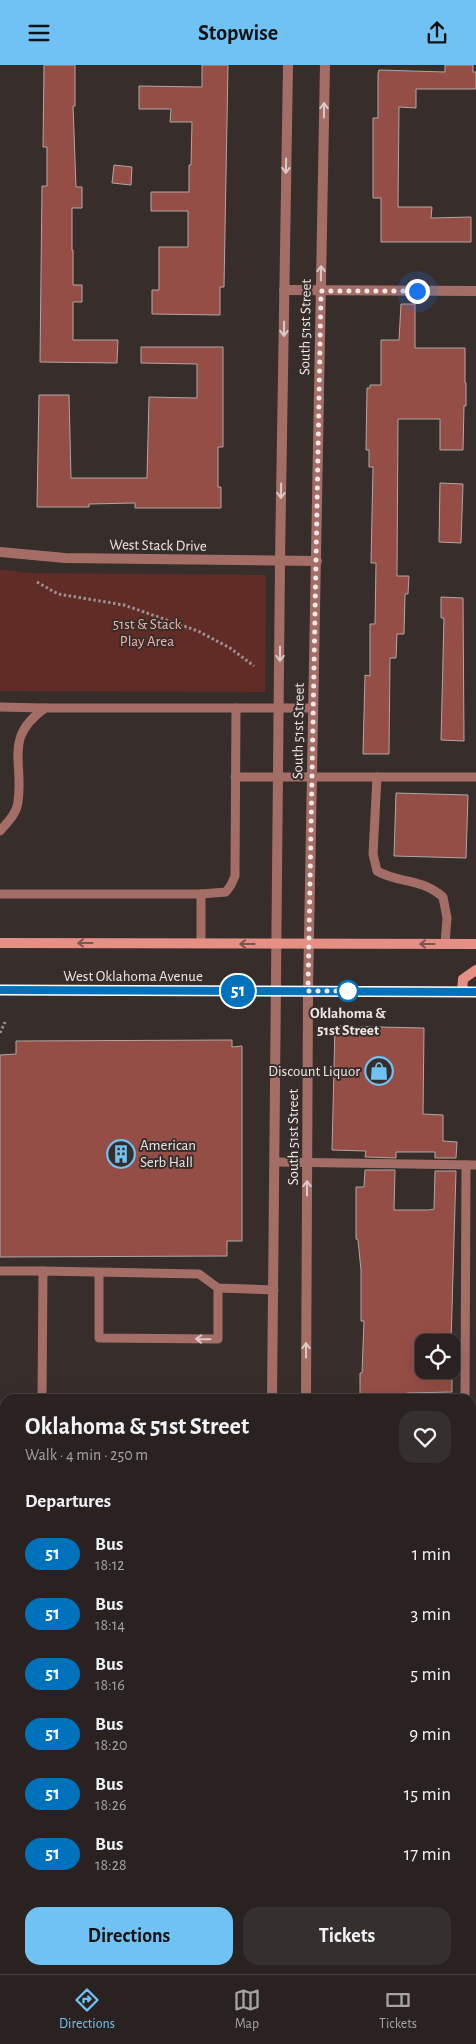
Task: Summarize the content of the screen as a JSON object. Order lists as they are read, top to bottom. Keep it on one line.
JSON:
{"streets":{"main road":["West Oklahoma Avenue"],"street":["South 51st Street","West Stack Drive"]},"crossings":[["South 51st Street","West Stack Drive"],["South 51st Street","West Oklahoma Avenue"]],"parks":["51st & Stack Play Area"],"places":{"other":["Oklahoma & 51st Street"],"shop":["Discount Liquor"],"building":["American Serb Hall"]},"lines":["bus line 51"],"page":{"header":"Stopwise","on_map":"51","heading":[["Oklahoma & 51st Street","Walk · 4 min · 250 m"],"Departures"],"list":[{"mark":"51","name":"Bus","note":"18:12","value":"1 min"},{"mark":"51","name":"Bus","note":"18:14","value":"3 min"},{"mark":"51","name":"Bus","note":"18:16","value":"5 min"},{"mark":"51","name":"Bus","note":"18:20","value":"9 min"},{"mark":"51","name":"Bus","note":"18:26","value":"15 min"},{"mark":"51","name":"Bus","note":"18:28","value":"17 min"}],"buttons":["Directions","Tickets"],"tabs":["Directions","Map","Tickets"]}}
